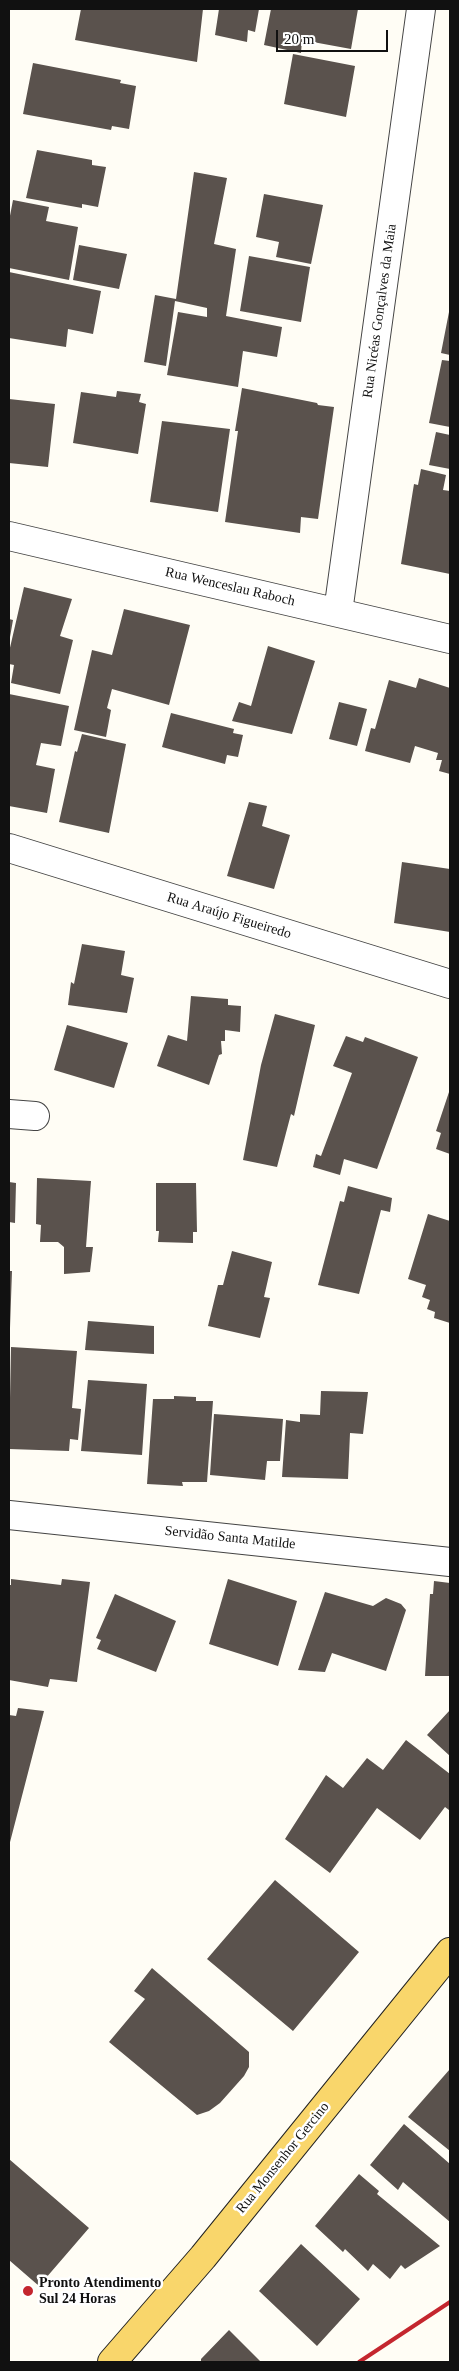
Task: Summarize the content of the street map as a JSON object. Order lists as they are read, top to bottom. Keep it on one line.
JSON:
{"streets":{"main road":["Rua Monsenhor Gercino"],"street":["Rua Nicéas Gonçalves da Maia","Rua Wenceslau Raboch","Rua Araújo Figueiredo","Servidão Santa Matilde"]},"crossings":[["Rua Nicéas Gonçalves da Maia","Rua Wenceslau Raboch"]],"places":["Pronto Atendimento Sul 24 Horas"],"scale_bar":"20 m"}
